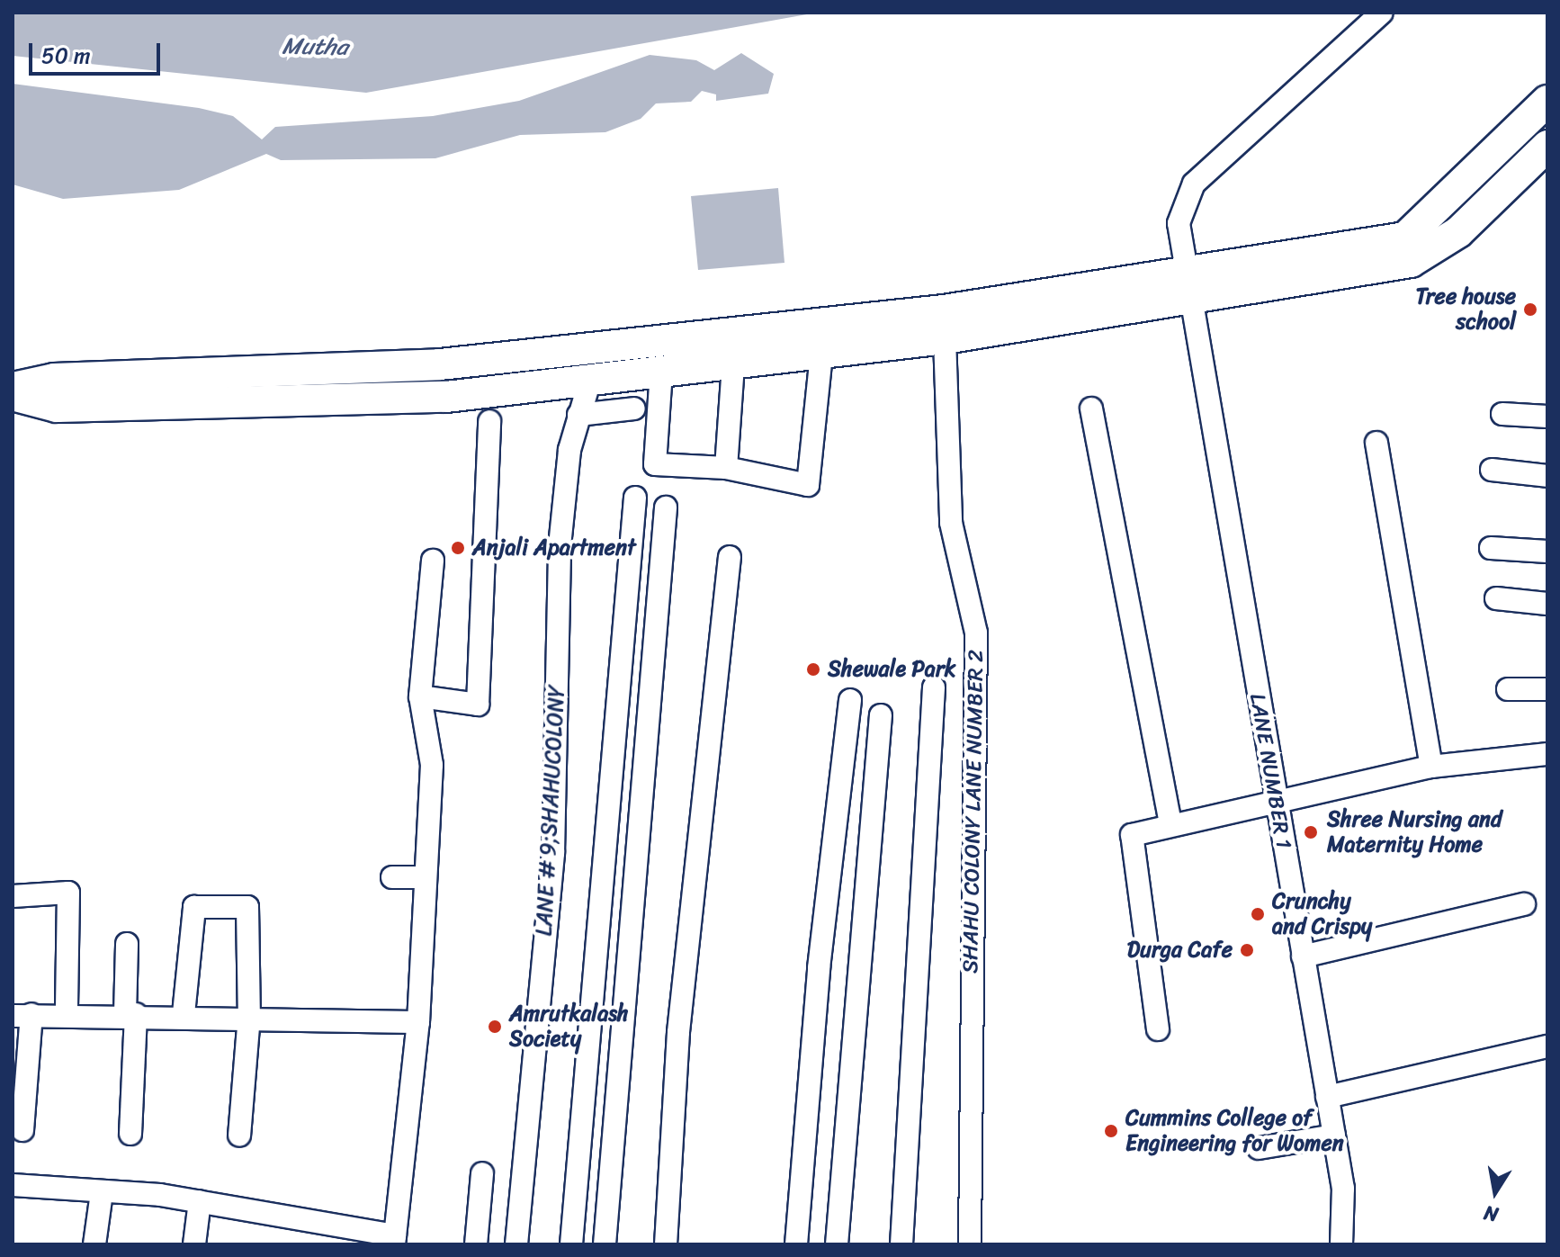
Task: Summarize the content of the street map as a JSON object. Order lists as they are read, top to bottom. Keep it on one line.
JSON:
{"streets":{"street":["LANE NUMBER 1","LANE # 9;SHAHUCOLONY","SHAHU COLONY LANE NUMBER 2"]},"water":["Mutha"],"places":["Tree house school","Anjali Apartment","Shewale Park","Shree Nursing and Maternity Home","Crunchy and Crispy","Durga Cafe","Amrutkalash Society","Cummins College of Engineering for Women"],"scale_bar":"50 m","north":"bottom"}
